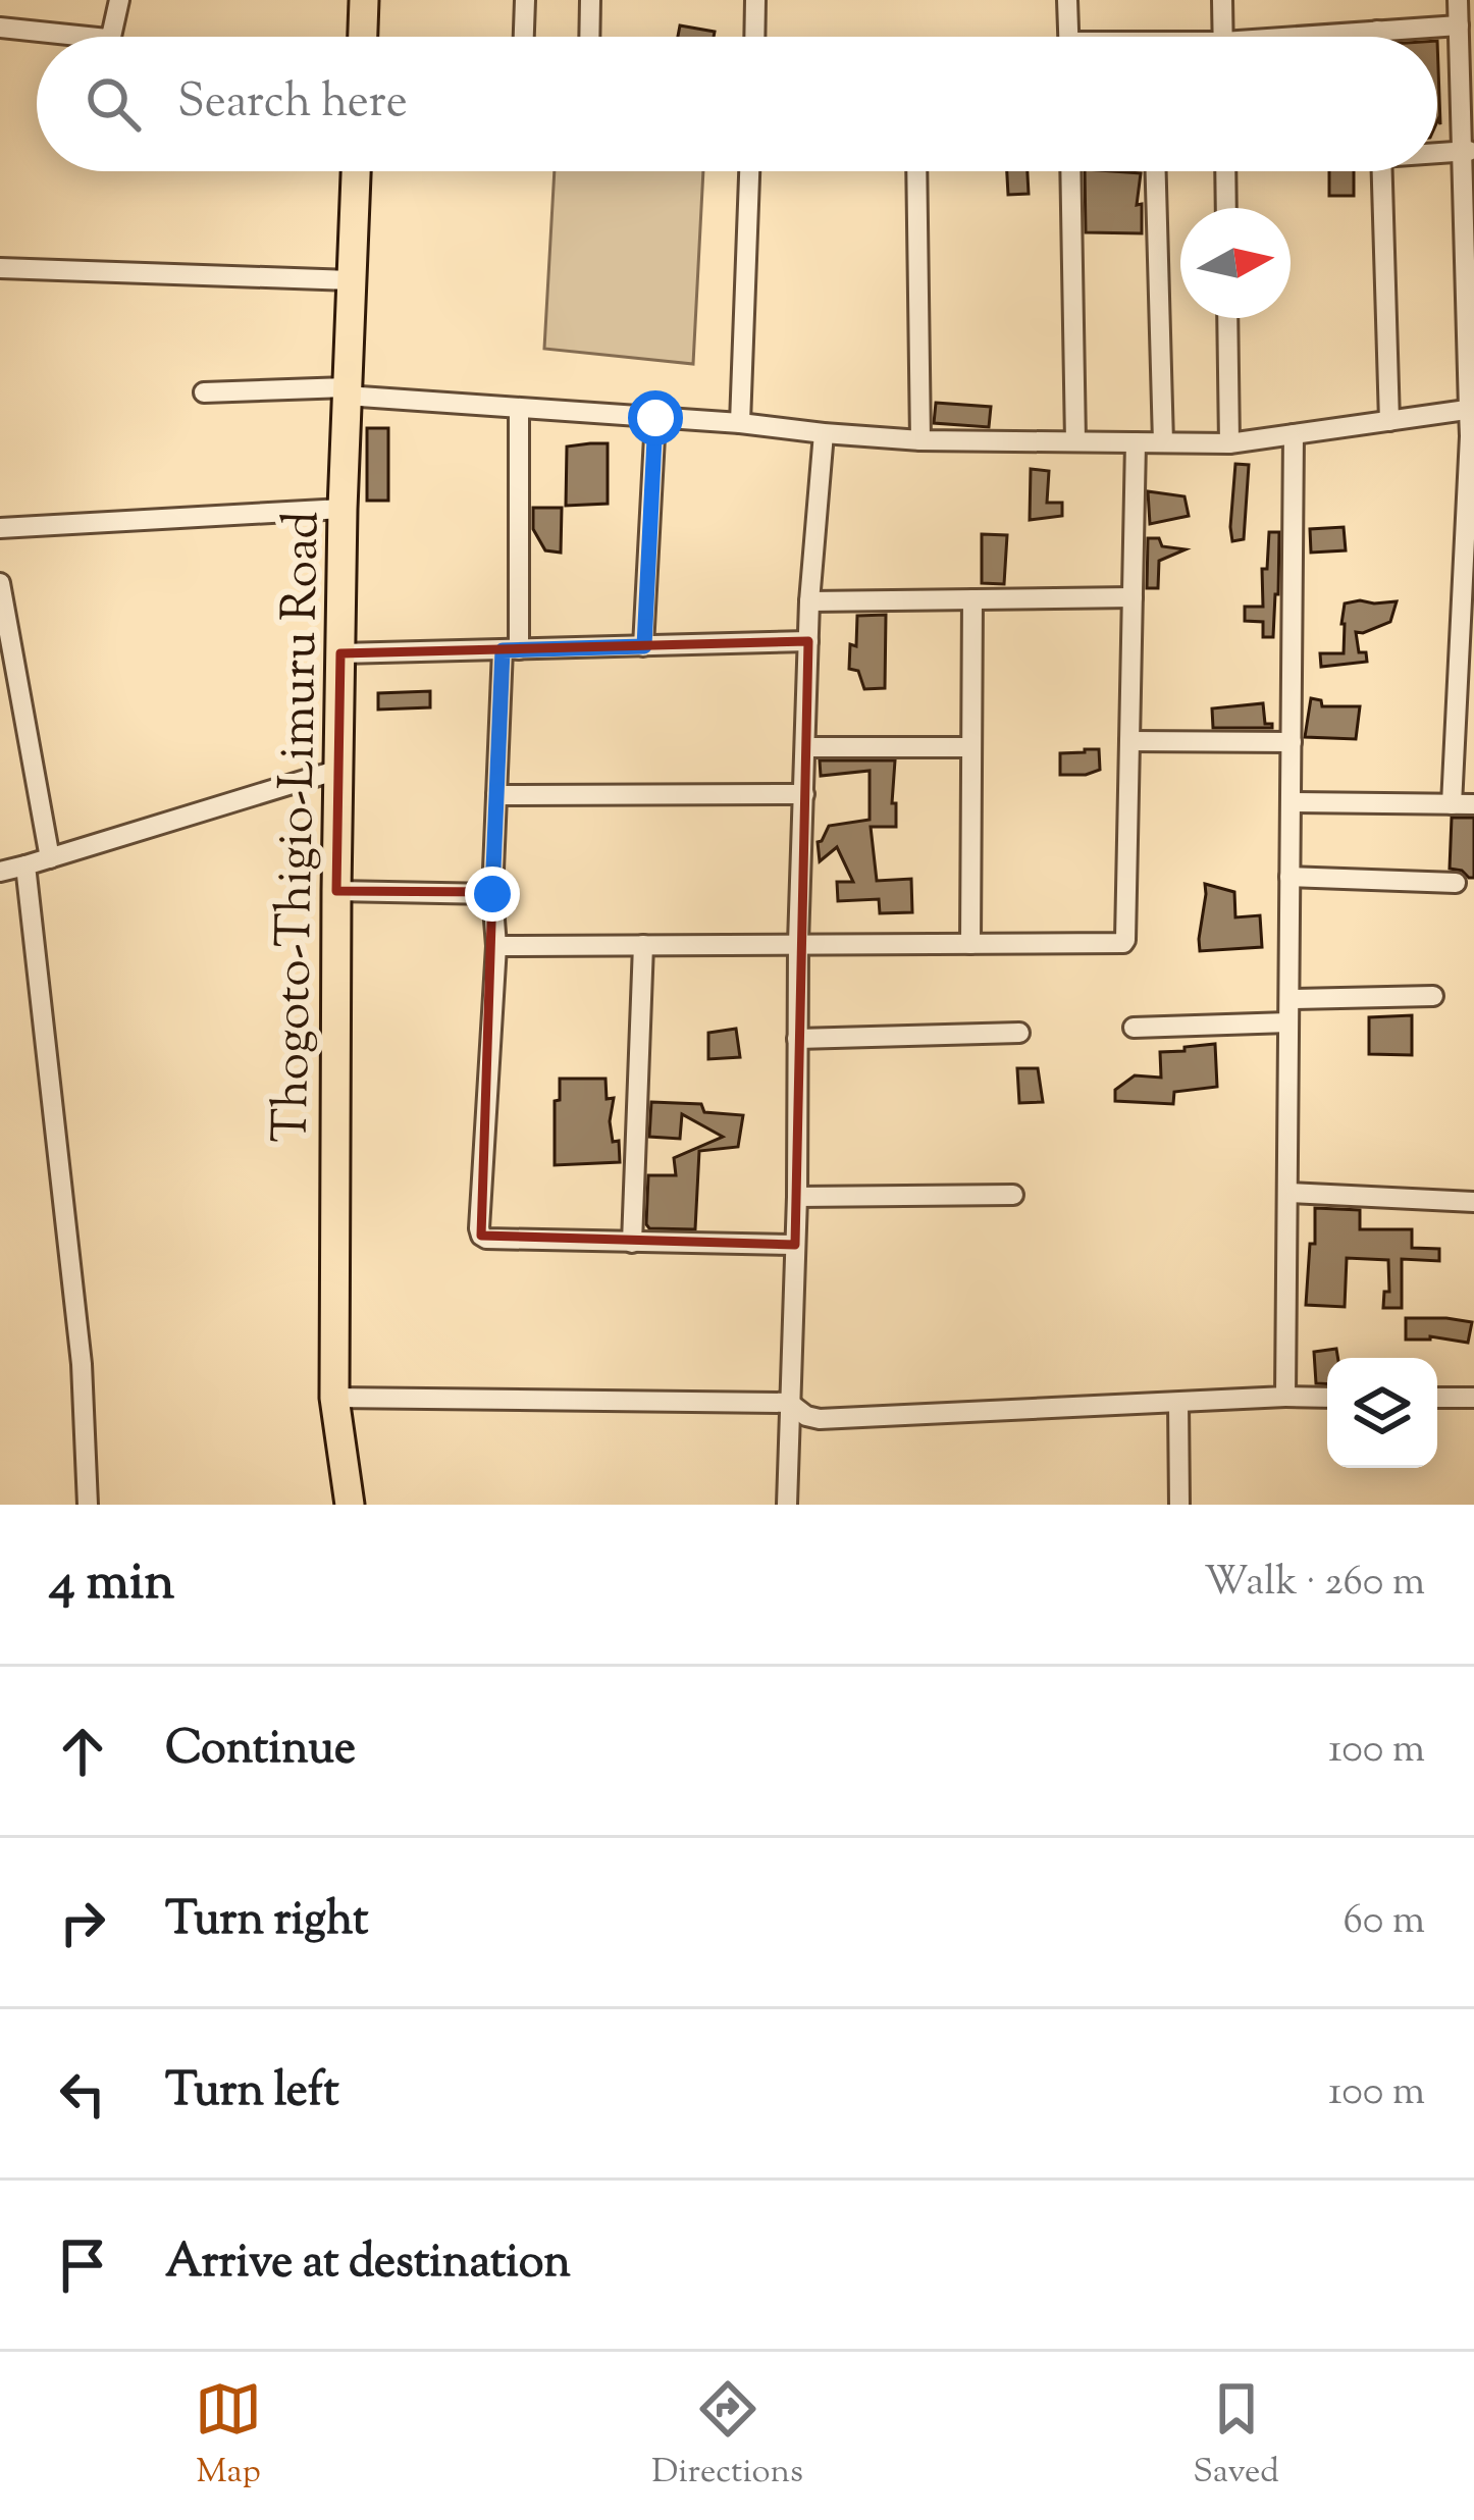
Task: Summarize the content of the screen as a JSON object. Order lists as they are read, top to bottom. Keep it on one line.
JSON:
{"streets":{"highway":["Thogoto-Thigio-Limuru Road"]},"north":"right","page":{"search":"Search here","heading":["4 min","Walk · 260 m"],"list":[["Continue","100 m"],["Turn right","60 m"],["Turn left","100 m"],"Arrive at destination"],"nav":["Map","Directions","Saved"]}}
